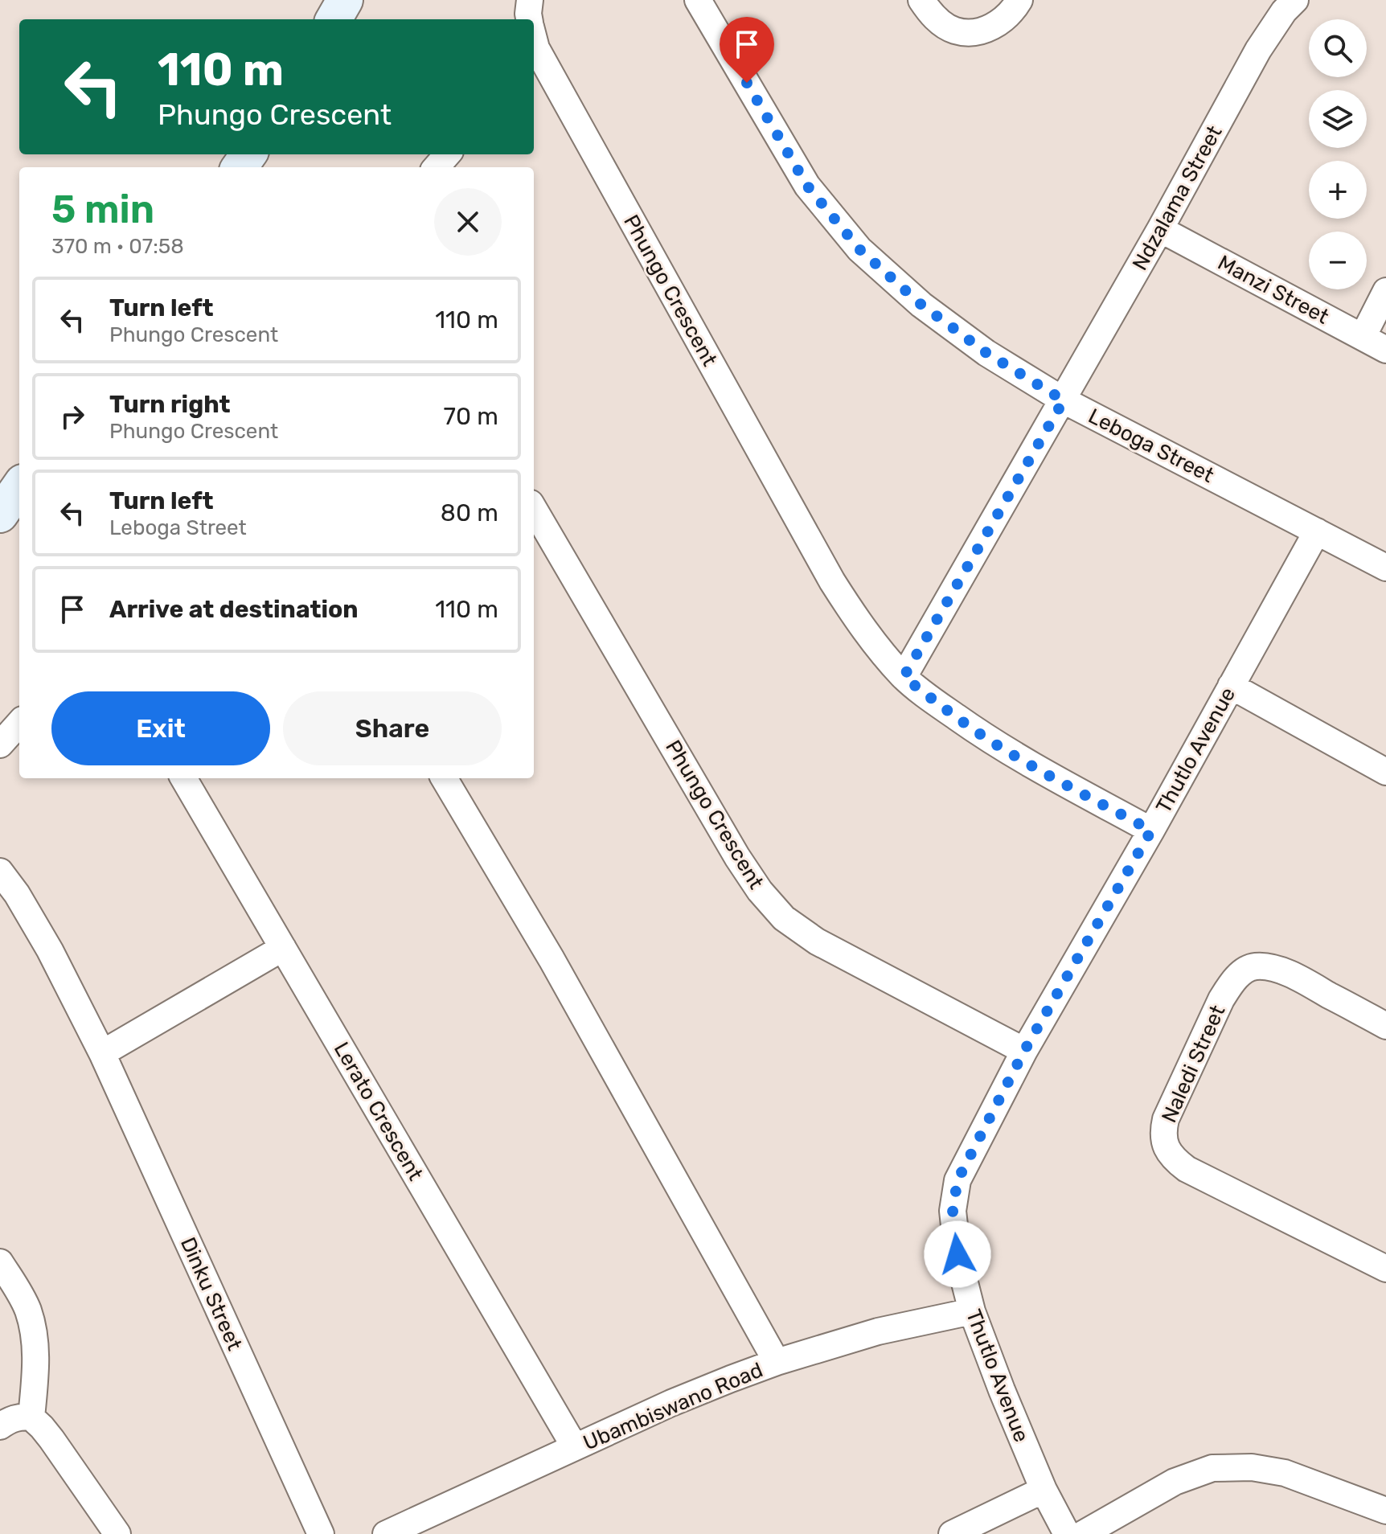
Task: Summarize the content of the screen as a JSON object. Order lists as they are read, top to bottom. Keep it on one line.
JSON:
{"streets":{"street":["Ndzalama Street","Manzi Street","Phungo Crescent","Leboga Street","Thutlo Avenue","Naledi Street","Lerato Crescent","Dinku Street","Ubambiswano Road"]},"crossings":[["Ndzalama Street","Manzi Street"],["Ndzalama Street","Leboga Street"],["Phungo Crescent","Thutlo Avenue"],["Leboga Street","Thutlo Avenue"],["Thutlo Avenue","Ubambiswano Road"],["Lerato Crescent","Ubambiswano Road"]],"page":{"map_buttons":["+","−"],"turn":["110 m","Phungo Crescent"],"heading":["5 min","370 m · 07:58"],"list":[{"name":"Turn left","note":"Phungo Crescent","value":"110 m"},{"name":"Turn right","note":"Phungo Crescent","value":"70 m"},{"name":"Turn left","note":"Leboga Street","value":"80 m"},{"name":"Arrive at destination","value":"110 m"}],"buttons":["Exit","Share"]}}
